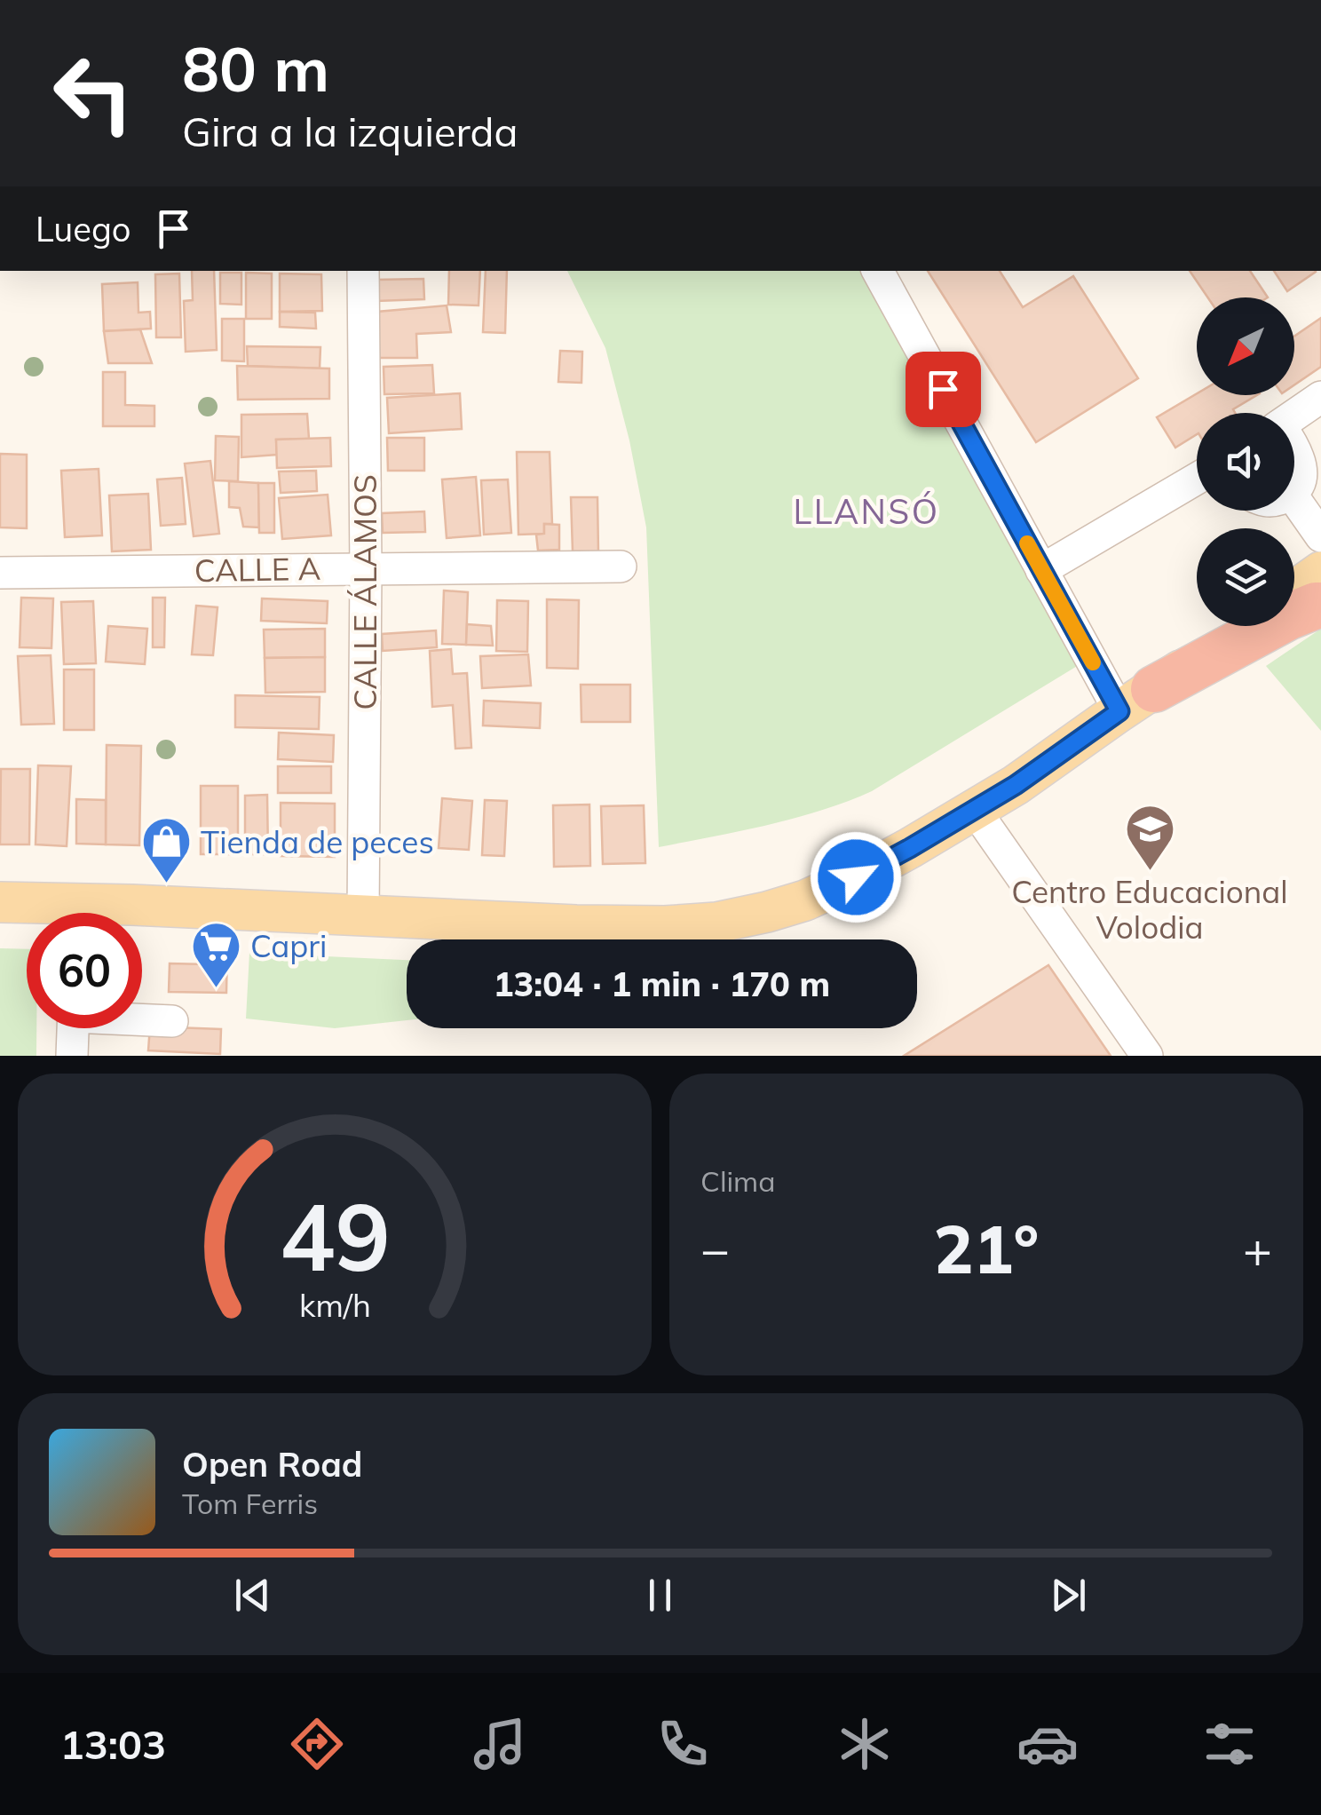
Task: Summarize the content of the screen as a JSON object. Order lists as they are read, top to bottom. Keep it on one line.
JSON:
{"streets":{"street":["CALLE A","CALLE ÁLAMOS"]},"crossings":[["CALLE A","CALLE ÁLAMOS"]],"districts":["LLANSÓ"],"places":{"school or university":["Centro Educacional Volodia"],"shop":["Tienda de peces"],"supermarket":["Capri"]},"north":"bottom left","page":{"turn":["80 m","Gira a la izquierda"],"then":"Luego","limit":"60","trip":"13:04 · 1 min · 170 m","tile":"Clima","heat":["−","21°","+"],"song":["Open Road","Tom Ferris"],"tabs":"13:03","gauge":["49","km/h"]}}
